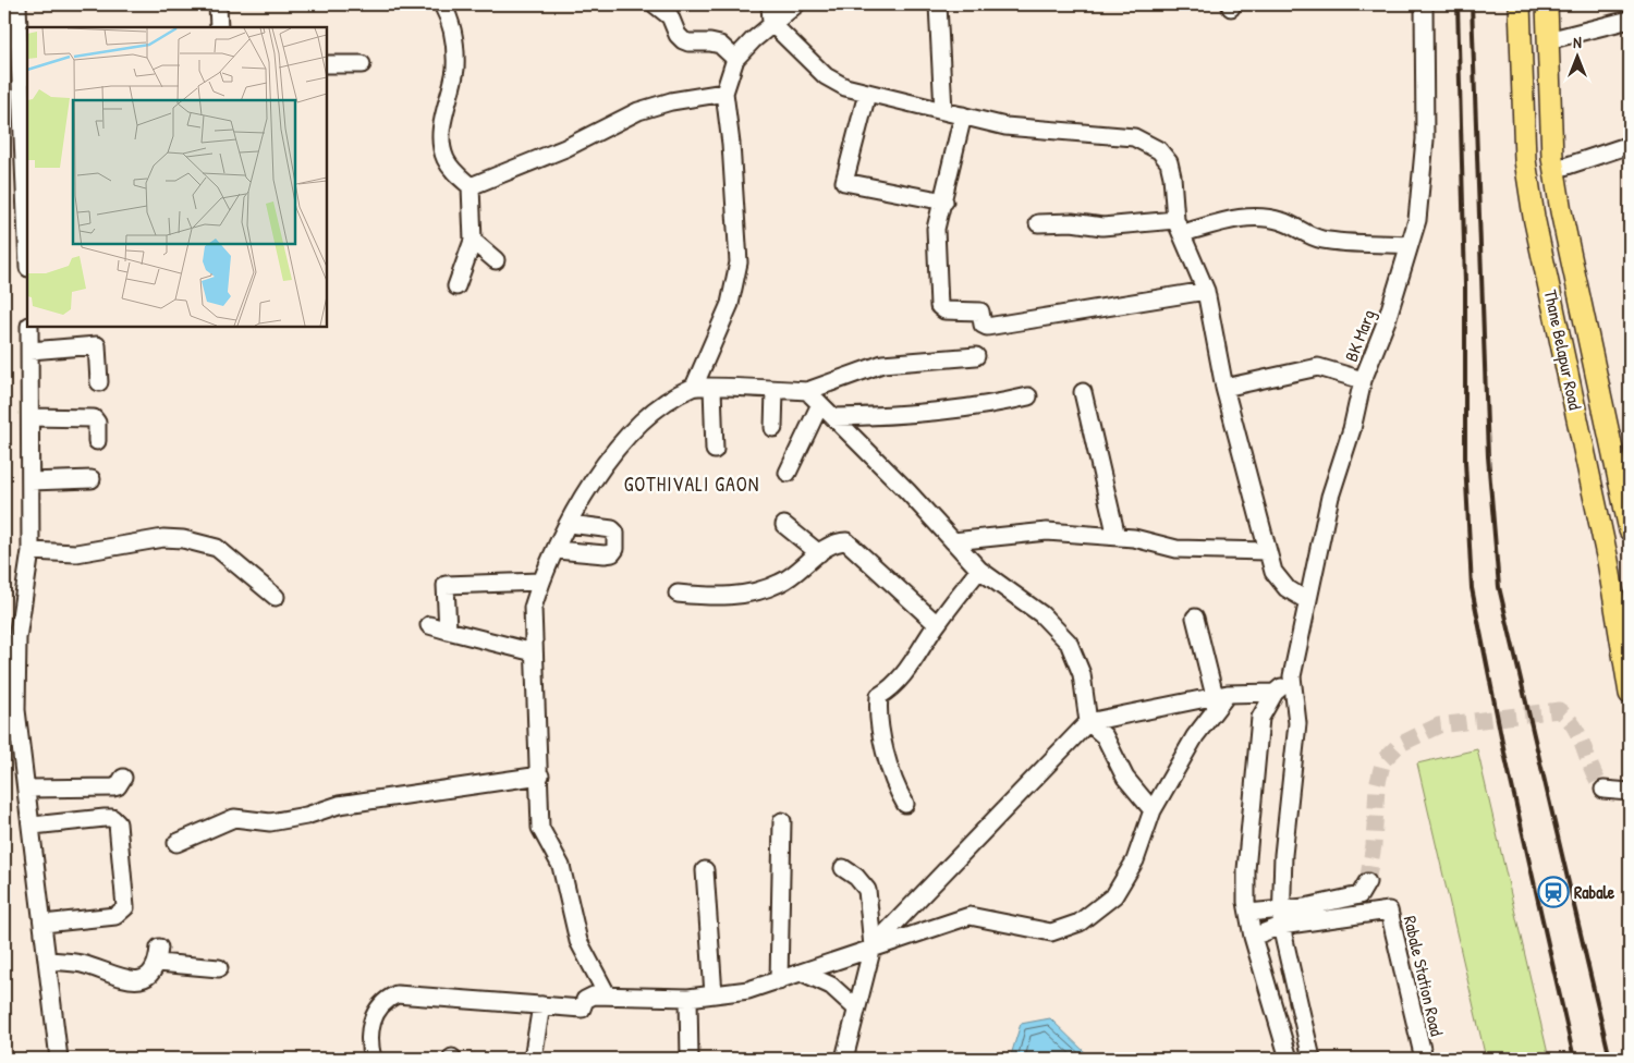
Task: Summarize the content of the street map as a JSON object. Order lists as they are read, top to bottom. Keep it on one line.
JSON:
{"streets":{"main road":["Thane Belapur Road"],"street":["BK Marg","Rabale Station Road"]},"crossings":[["BK Marg","Rabale Station Road"]],"districts":["GOTHIVALI GAON"],"places":{"station":["Rabale"]},"north":"top"}
